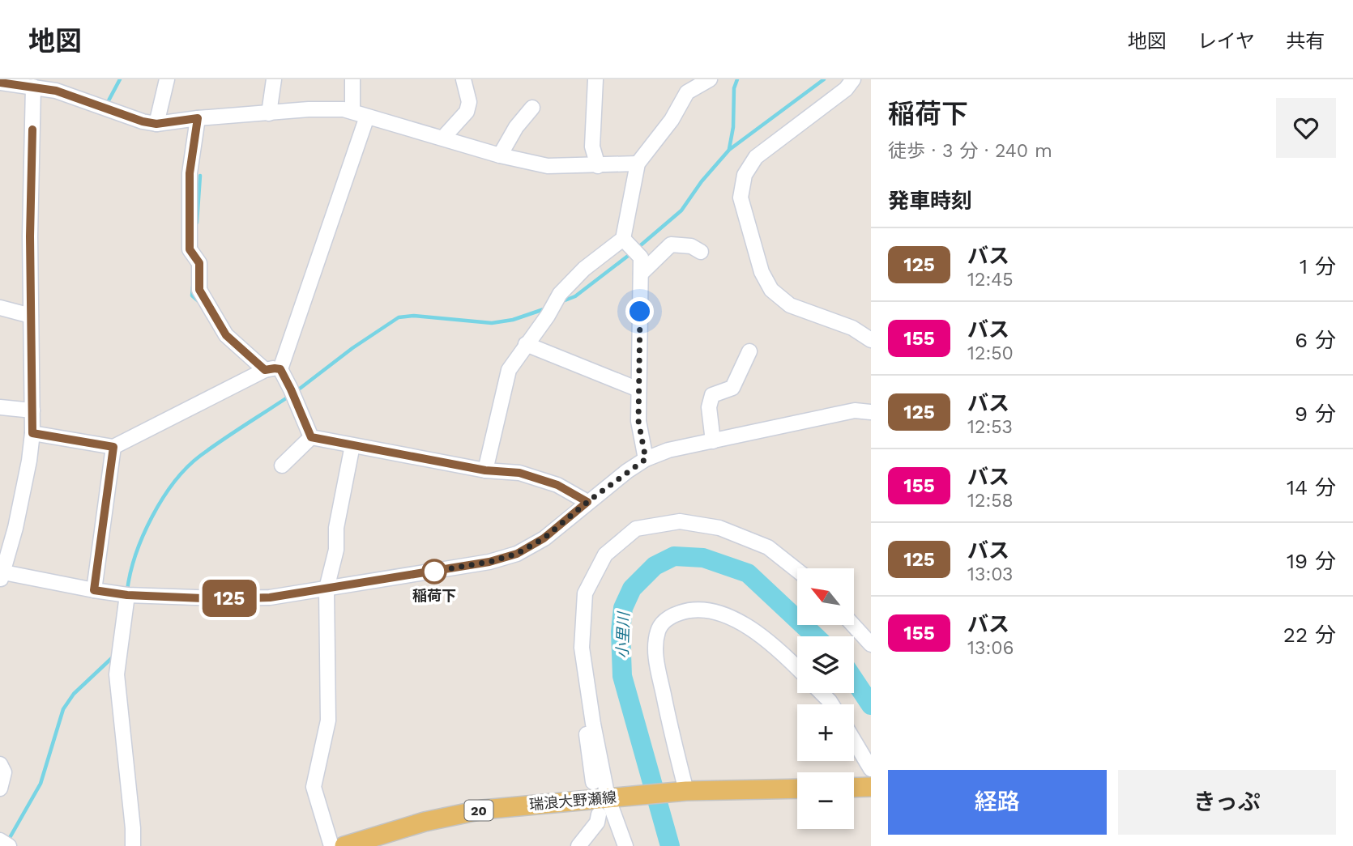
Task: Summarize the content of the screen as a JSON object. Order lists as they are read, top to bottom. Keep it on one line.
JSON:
{"streets":{"main road":["瑞浪大野瀬線","20"]},"water":["小里川"],"places":["稲荷下"],"lines":["bus line 125"],"north":"top left","page":{"header":"地図","nav":["地図","レイヤ","共有"],"on_map":"125","heading":[["稲荷下","徒歩 · 3 分 · 240 m"],"発車時刻"],"list":[{"mark":"125","name":"バス","note":"12:45","value":"1 分"},{"mark":"155","name":"バス","note":"12:50","value":"6 分"},{"mark":"125","name":"バス","note":"12:53","value":"9 分"},{"mark":"155","name":"バス","note":"12:58","value":"14 分"},{"mark":"125","name":"バス","note":"13:03","value":"19 分"},{"mark":"155","name":"バス","note":"13:06","value":"22 分"}],"map_buttons":["+","−"],"buttons":["経路","きっぷ"]}}
